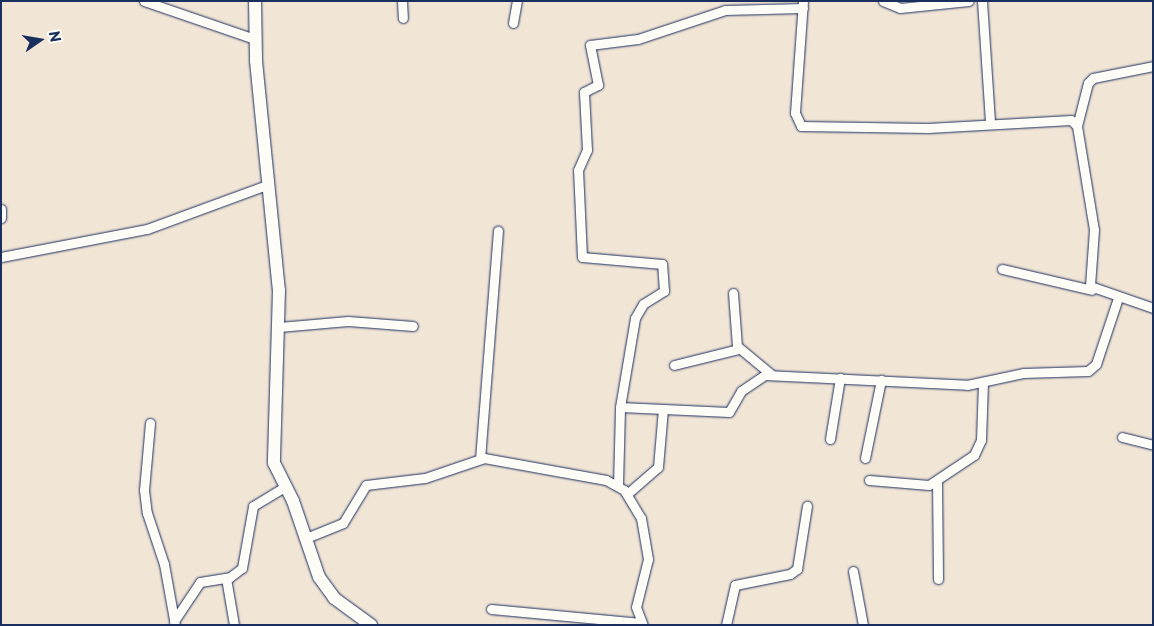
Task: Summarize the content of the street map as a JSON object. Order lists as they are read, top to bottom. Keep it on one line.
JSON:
{"north":"right"}
